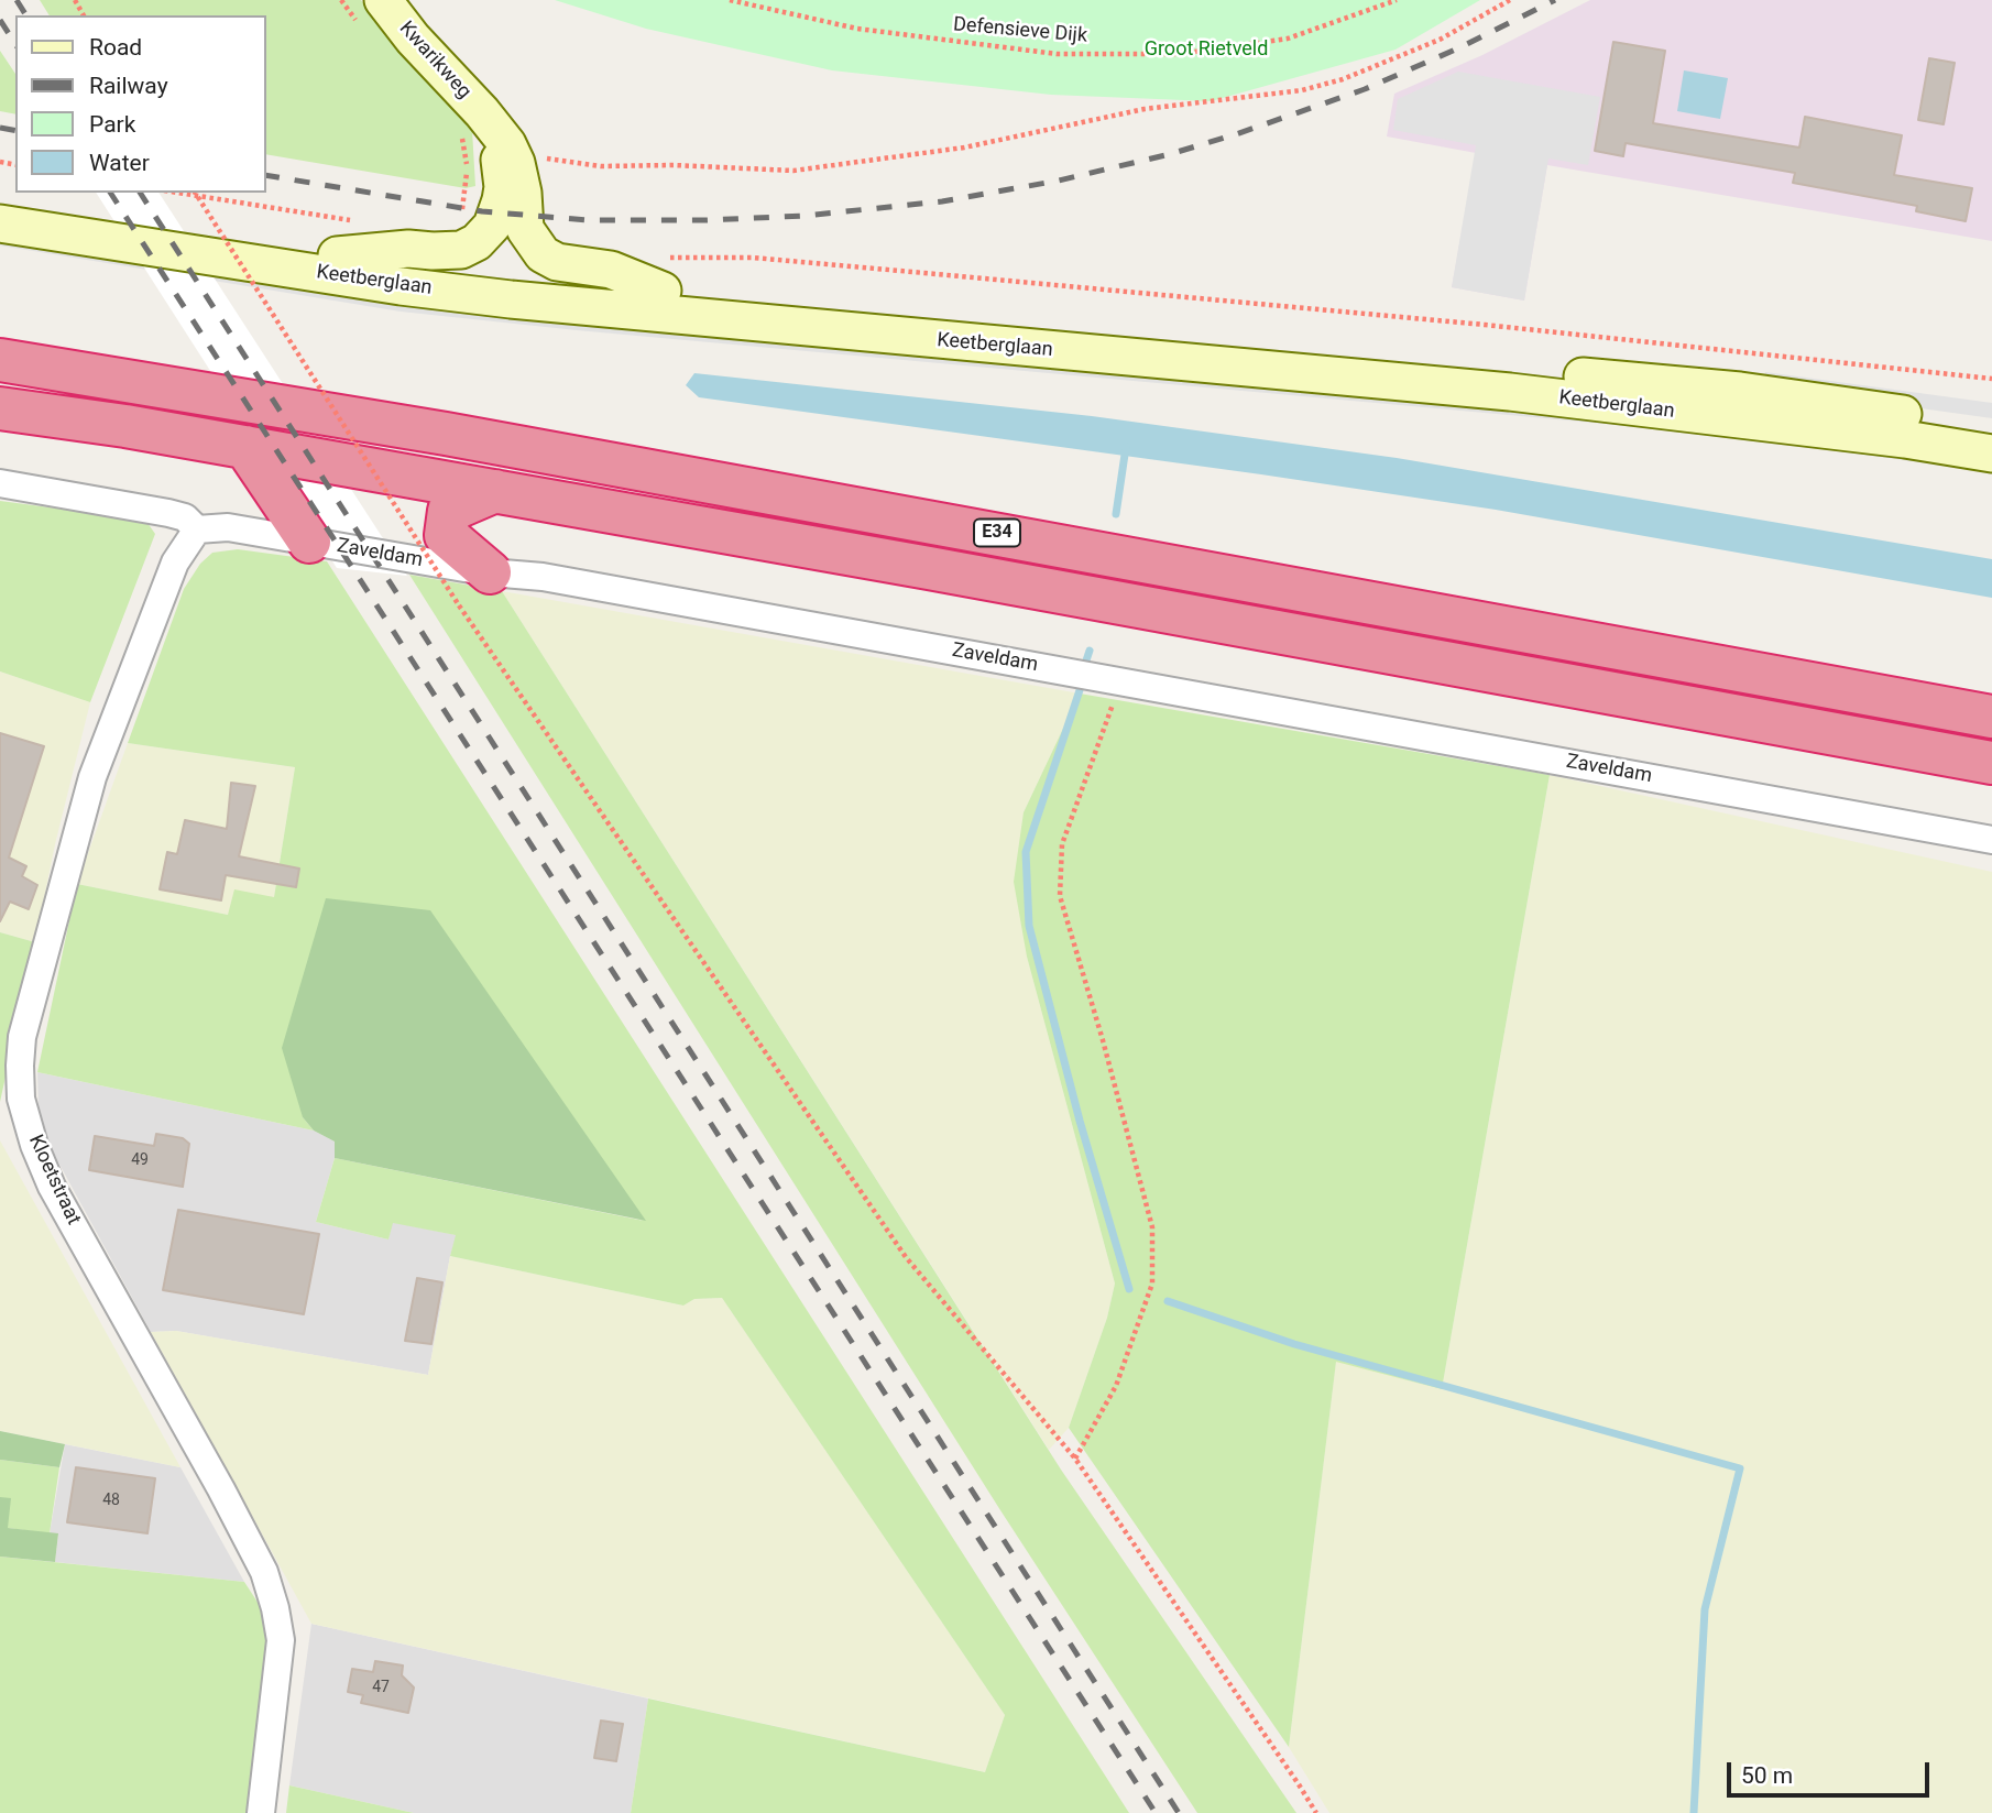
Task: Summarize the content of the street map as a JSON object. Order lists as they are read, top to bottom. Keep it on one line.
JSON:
{"streets":{"highway":["E34"],"main road":["Kwarikweg","Keetberglaan"],"street":["Zaveldam","Kloetstraat"],"path":["Defensieve Dijk"]},"crossings":[["Kwarikweg","Keetberglaan"],["Zaveldam","Kloetstraat"]],"parks":["Groot Rietveld"],"house_numbers":["49","48","47"],"legend":["Road","Railway","Park","Water"],"scale_bar":"50 m"}
